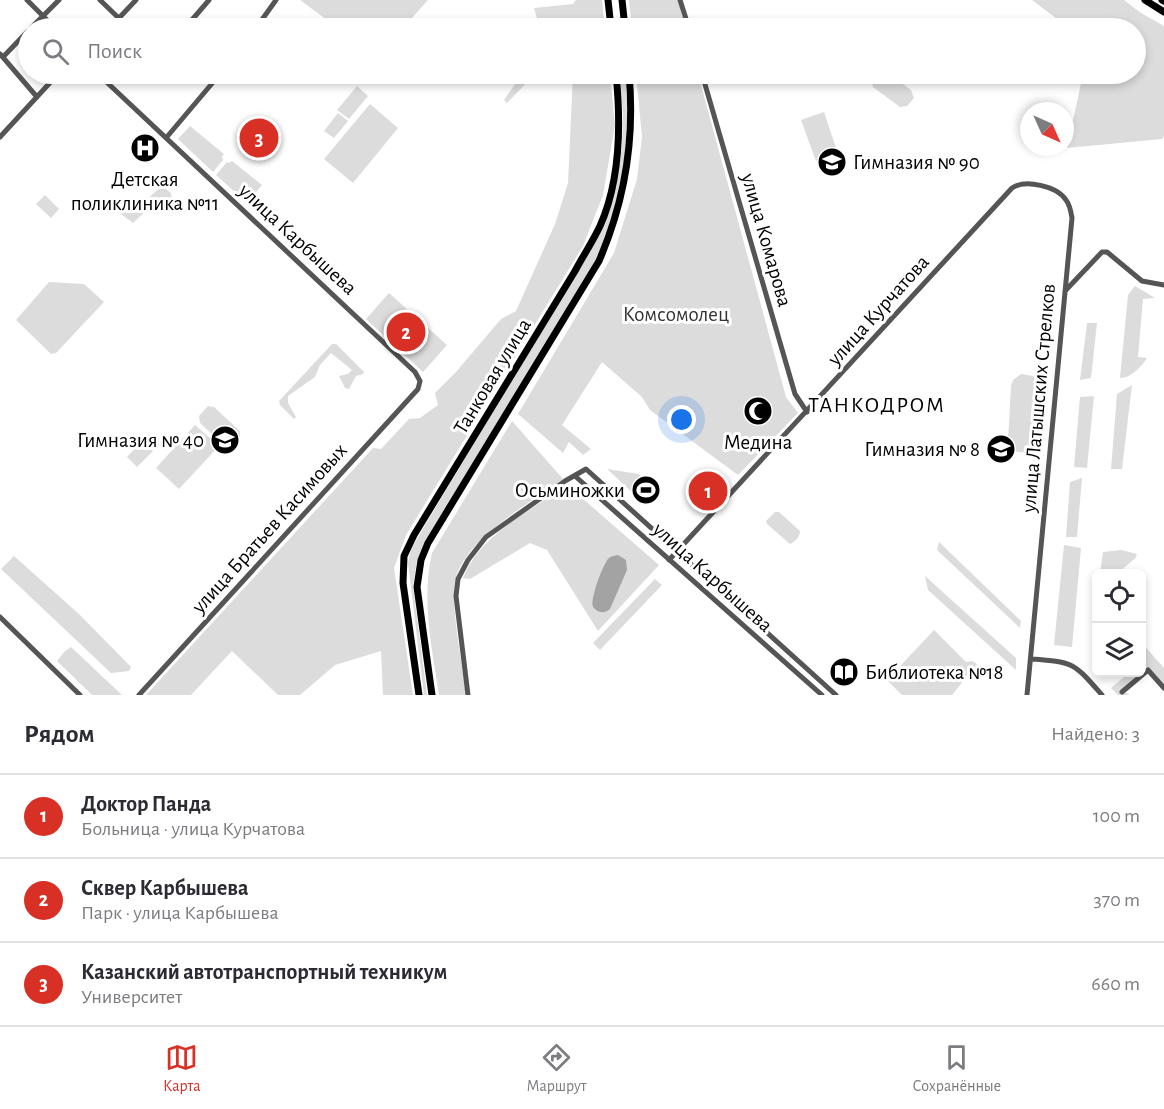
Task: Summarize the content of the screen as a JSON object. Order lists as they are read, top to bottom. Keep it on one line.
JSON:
{"streets":{"main road":["Танковая улица"],"street":["улица Карбышева","улица Комарова","улица Курчатова","улица Латышских Стрелков","улица Братьев Касимовых"]},"crossings":[["улица Карбышева","улица Курчатова"],["улица Карбышева","улица Братьев Касимовых"],["улица Комарова","улица Курчатова"],["улица Курчатова","улица Латышских Стрелков"]],"districts":["ТАНКОДРОМ"],"parks":["Комсомолец"],"places":{"hospital":["Детская поликлиника №11"],"school or university":["Гимназия № 90","Гимназия № 40","Гимназия № 8"],"mosque":["Медина"],"sports":["Осьминожки"],"library":["Библиотека №18"]},"north":"bottom right","page":{"search":"Поиск","pins":["3","2","1"],"heading":["Рядом","Найдено: 3"],"list":[{"mark":"1","name":"Доктор Панда","note":"Больница · улица Курчатова","value":"100 m"},{"mark":"2","name":"Сквер Карбышева","note":"Парк · улица Карбышева","value":"370 m"},{"mark":"3","name":"Казанский автотранспортный техникум","note":"Университет","value":"660 m"}],"nav":["Карта","Маршрут","Сохранённые"]}}
